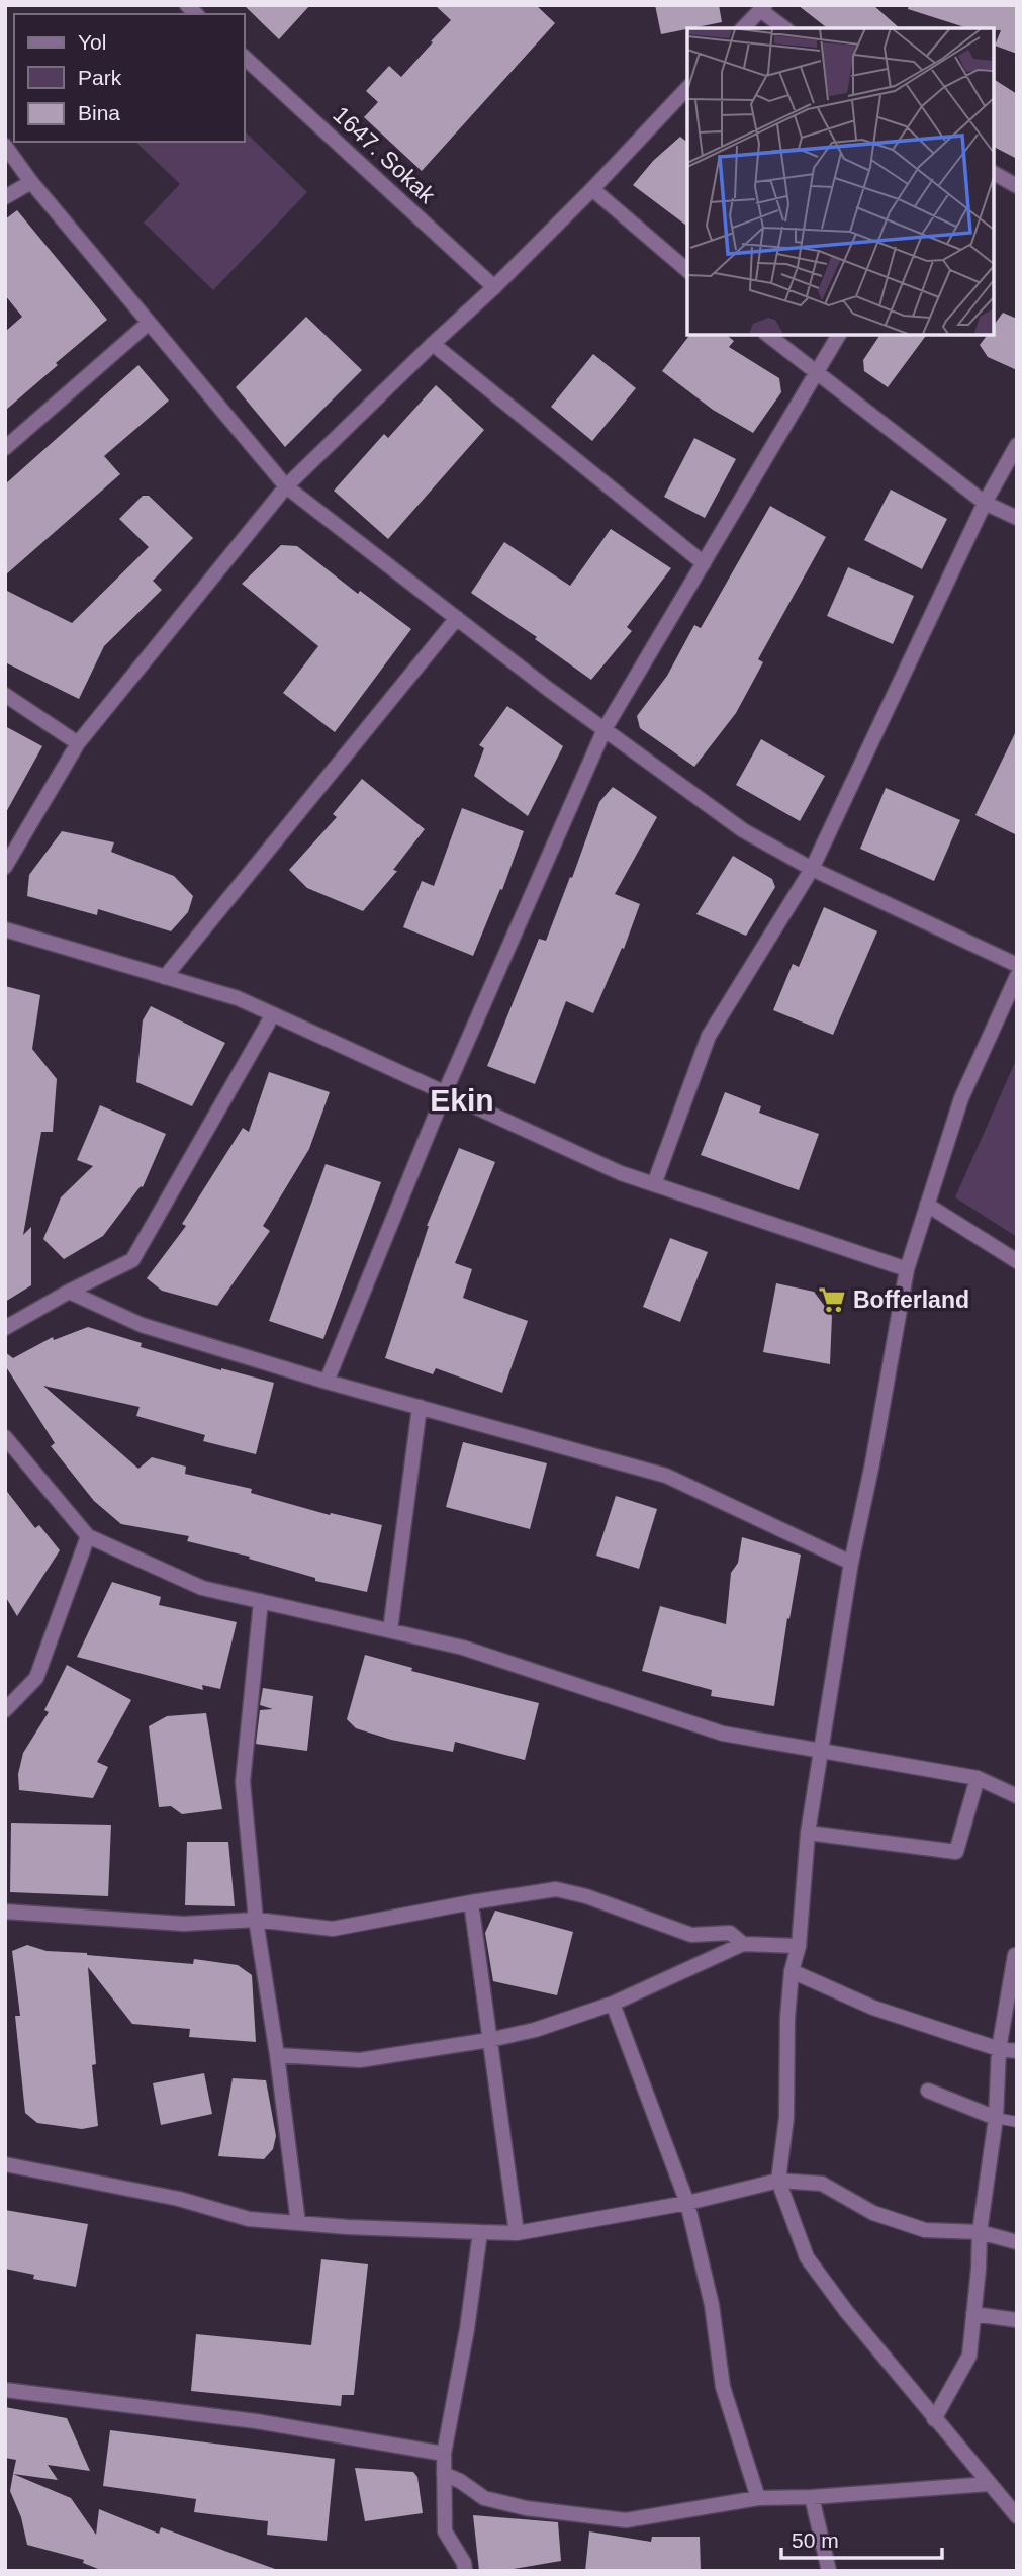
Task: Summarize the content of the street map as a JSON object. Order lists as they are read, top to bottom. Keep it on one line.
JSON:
{"streets":{"street":["1647. Sokak"]},"districts":["Ekin"],"places":{"supermarket":["Bofferland"]},"legend":["Yol","Park","Bina"],"scale_bar":"50 m"}
